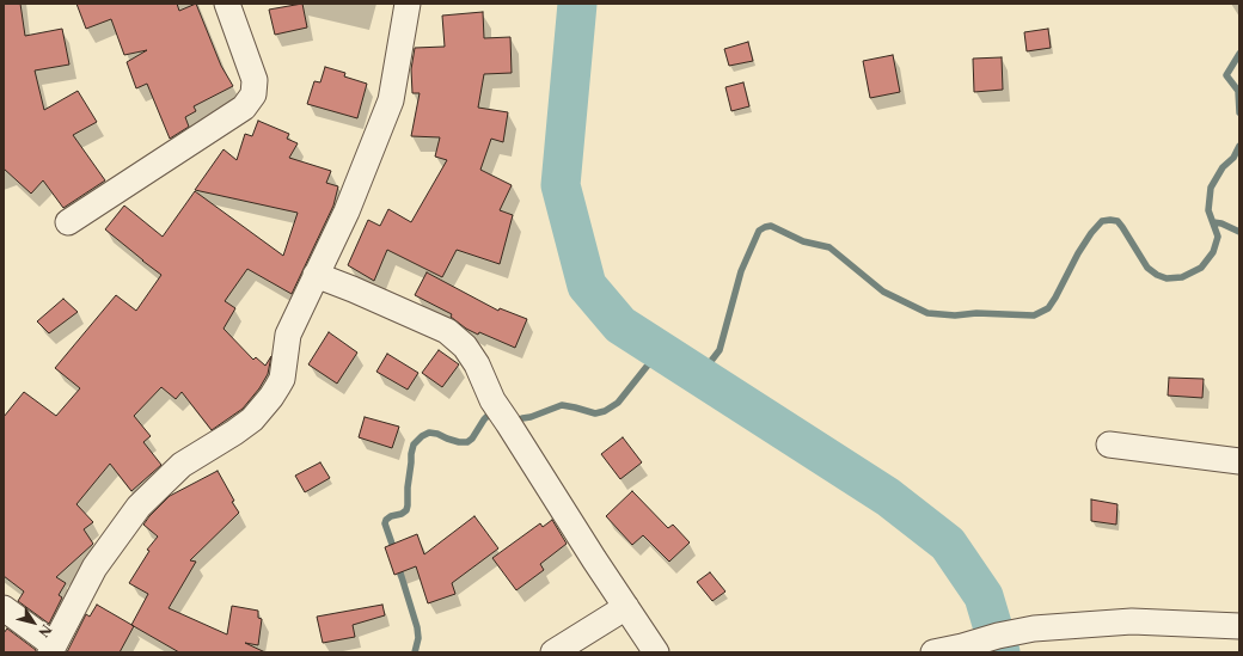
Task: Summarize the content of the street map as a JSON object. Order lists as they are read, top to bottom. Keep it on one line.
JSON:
{"north":"bottom right"}
